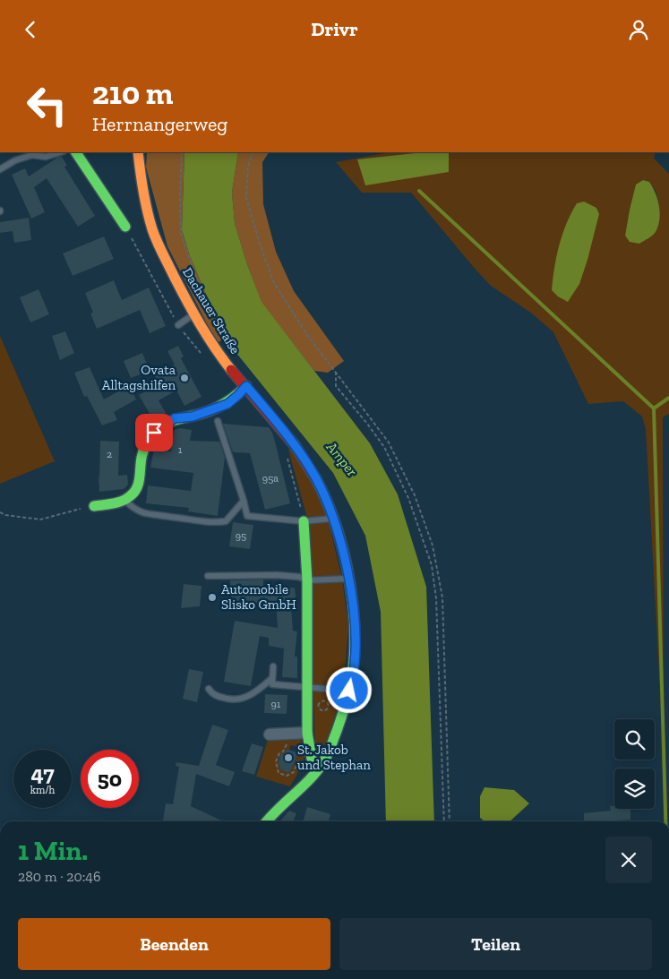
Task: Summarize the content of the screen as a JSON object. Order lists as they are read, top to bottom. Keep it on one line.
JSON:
{"streets":{"main road":["Dachauer Straße"]},"water":["Amper"],"places":["Ovata Alltagshilfen","Automobile Slisko GmbH","St. Jakob und Stephan"],"house_numbers":["1","2","95a","95","91"],"page":{"header":"Drivr","turn":["210 m","Herrnangerweg"],"speed":"47 km/h","limit":"50","heading":["1 Min.","280 m · 20:46"],"buttons":["Beenden","Teilen"]}}
